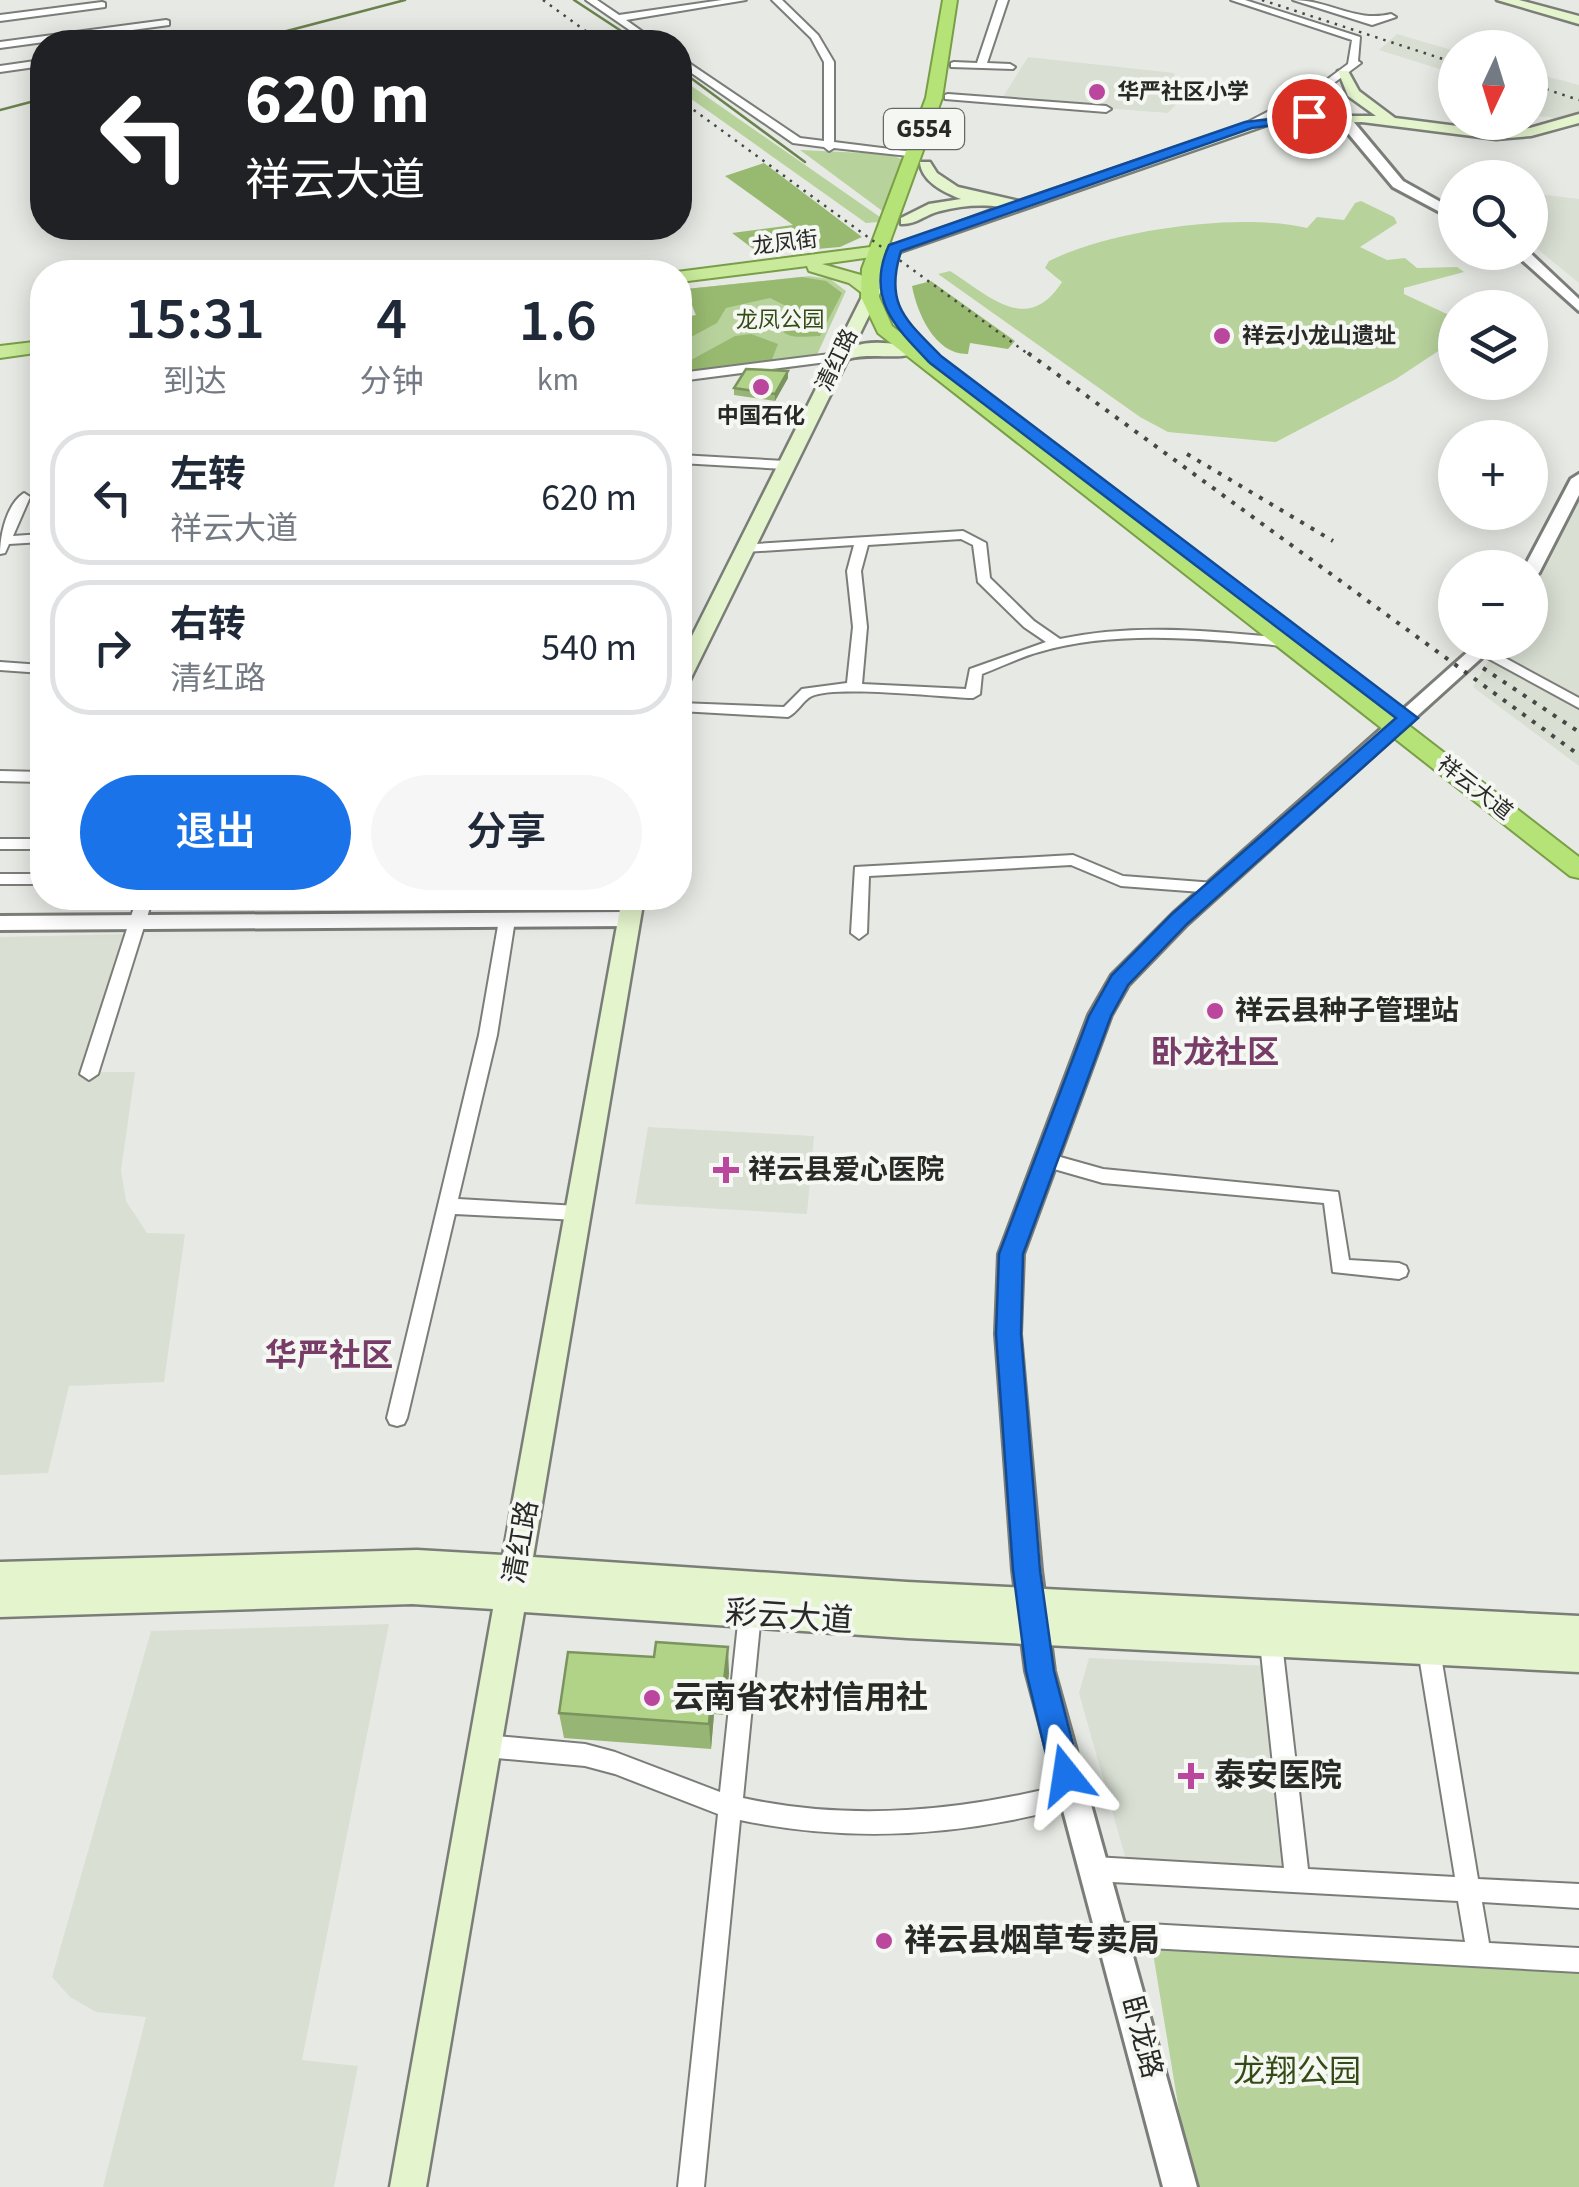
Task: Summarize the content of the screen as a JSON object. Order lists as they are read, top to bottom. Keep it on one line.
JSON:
{"streets":{"highway":["G554","祥云大道"],"main road":["龙凤街","清红路","彩云大道"],"street":["卧龙路"]},"crossings":[["龙凤街","祥云大道"],["清红路","祥云大道"],["清红路","彩云大道"],["祥云大道","卧龙路"],["彩云大道","卧龙路"]],"districts":["卧龙社区","华严社区"],"parks":["龙凤公园","龙翔公园"],"places":{"other":["华严社区小学","祥云小龙山遗址","中国石化","祥云县种子管理站","云南省农村信用社","祥云县烟草专卖局"],"health":["祥云县爱心医院","泰安医院"]},"north":"bottom","page":{"map_buttons":["+","−"],"turn":["620 m","祥云大道"],"eta":["15:31","到达","4","分钟","1.6","km"],"list":[{"name":"左转","note":"祥云大道","value":"620 m"},{"name":"右转","note":"清红路","value":"540 m"}],"buttons":["退出","分享"]}}
